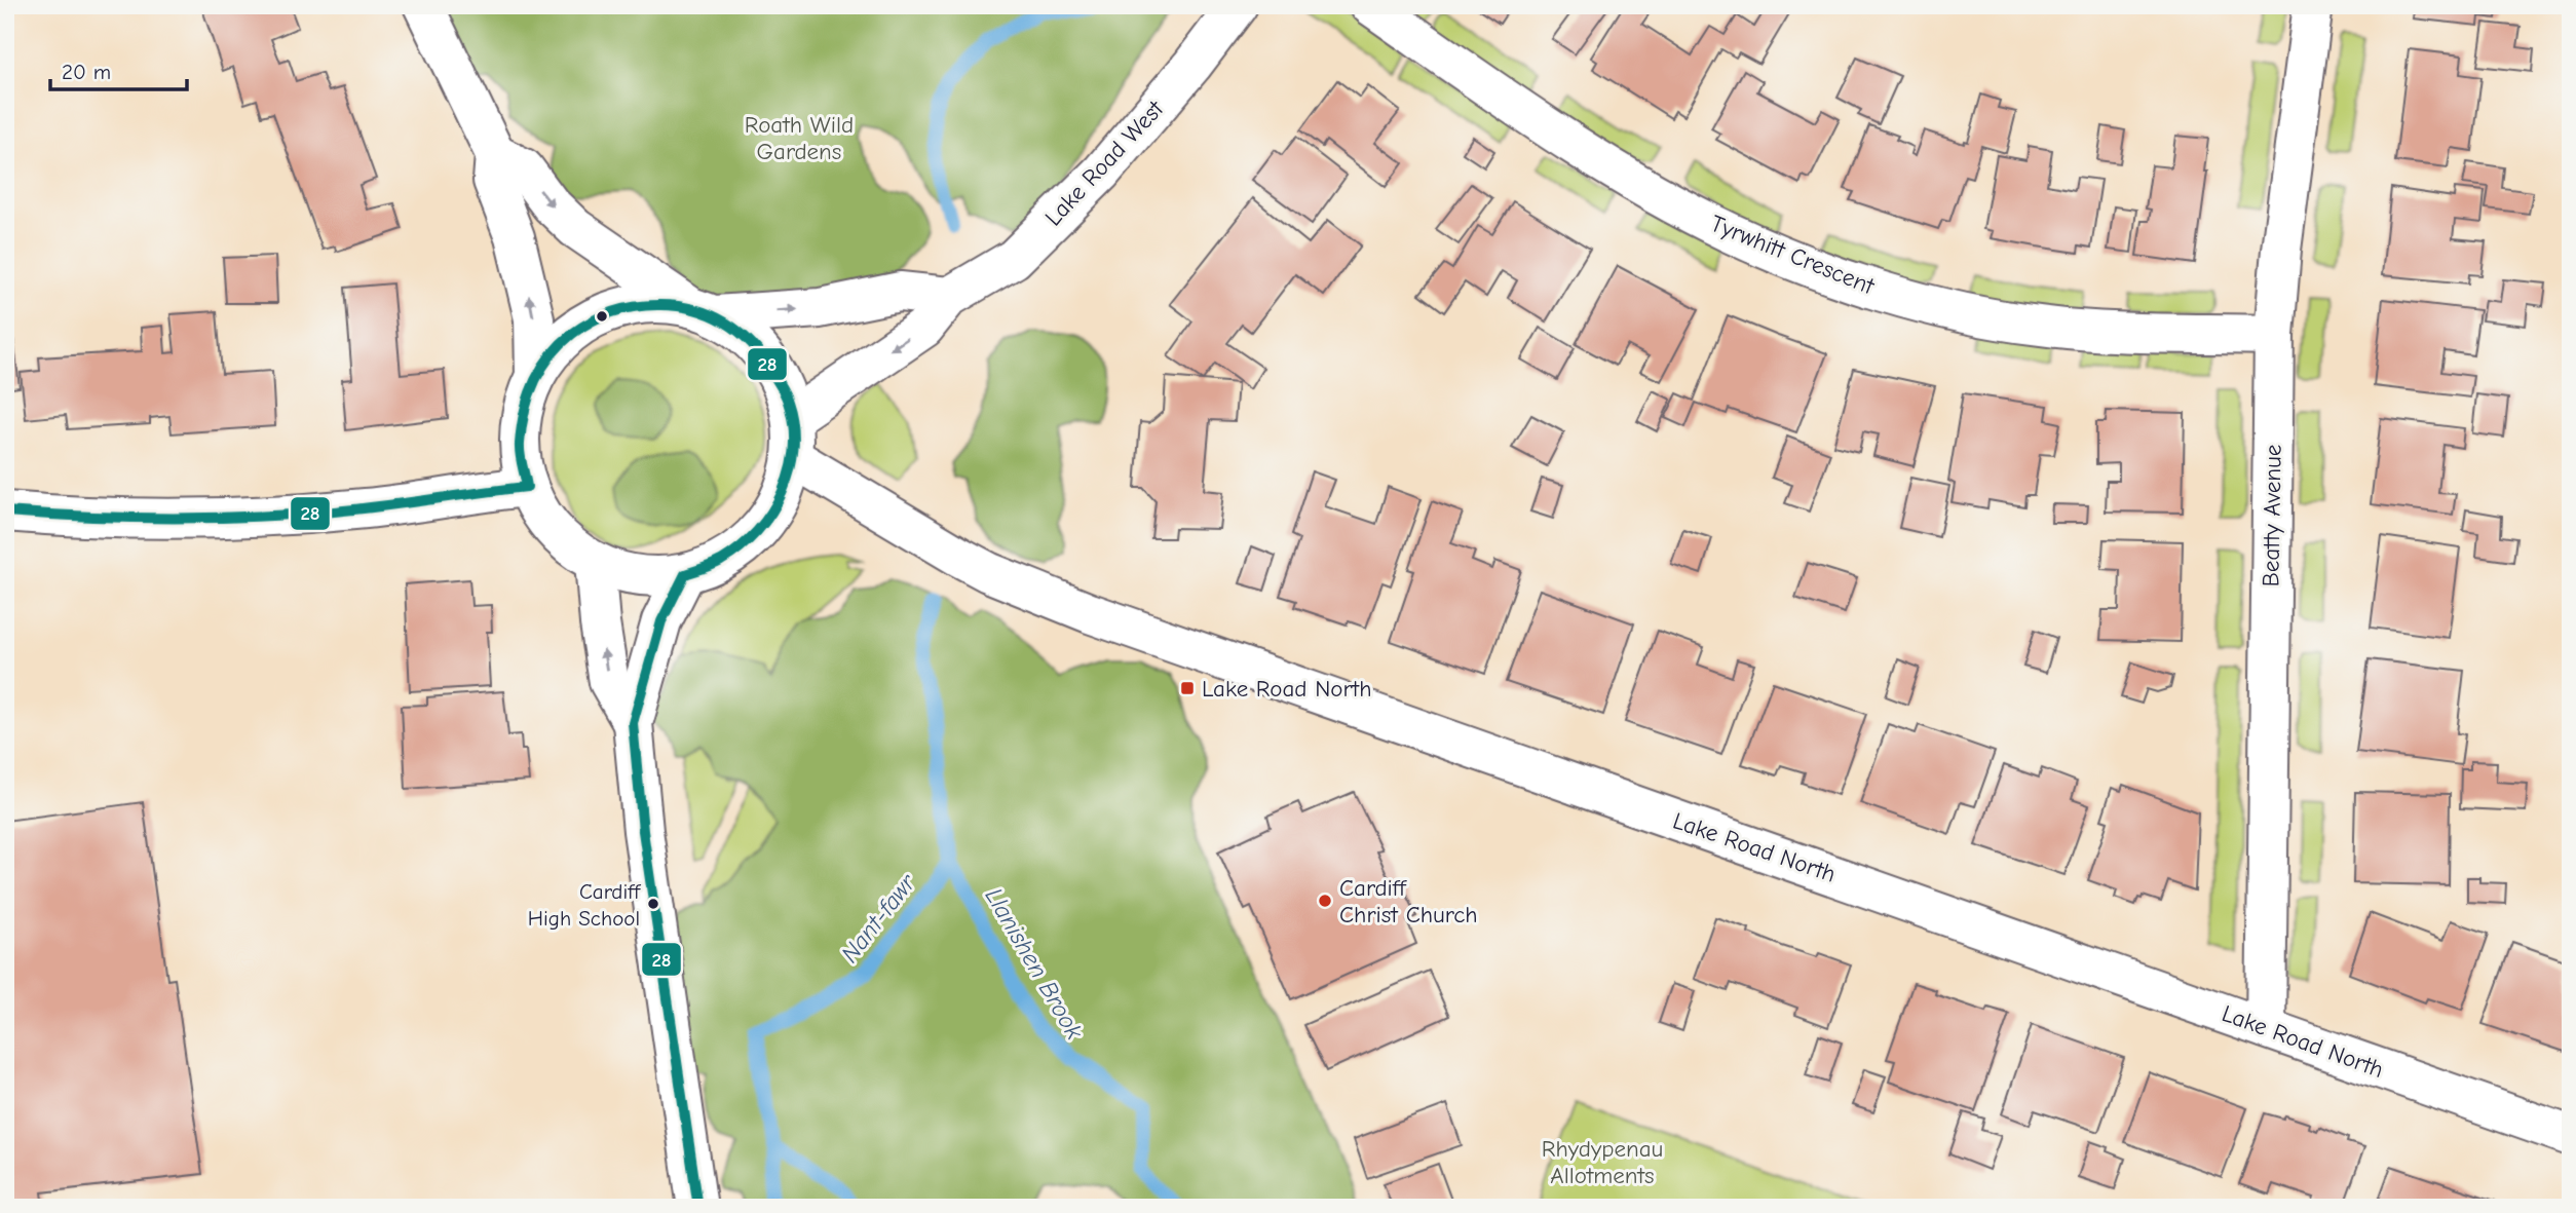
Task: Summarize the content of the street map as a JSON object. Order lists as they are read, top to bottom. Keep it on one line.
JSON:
{"streets":{"street":["Lake Road West","Tyrwhitt Crescent","Beatty Avenue","Lake Road North"]},"crossings":[["Tyrwhitt Crescent","Beatty Avenue"],["Beatty Avenue","Lake Road North"]],"water":["Nant-fawr","Llanishen Brook"],"parks":["Roath Wild Gardens","Rhydypenau Allotments"],"places":{"transit":["Lake Road North"],"other":["Cardiff Christ Church","Cardiff High School"]},"lines":["transit line 28"],"scale_bar":"20 m"}
